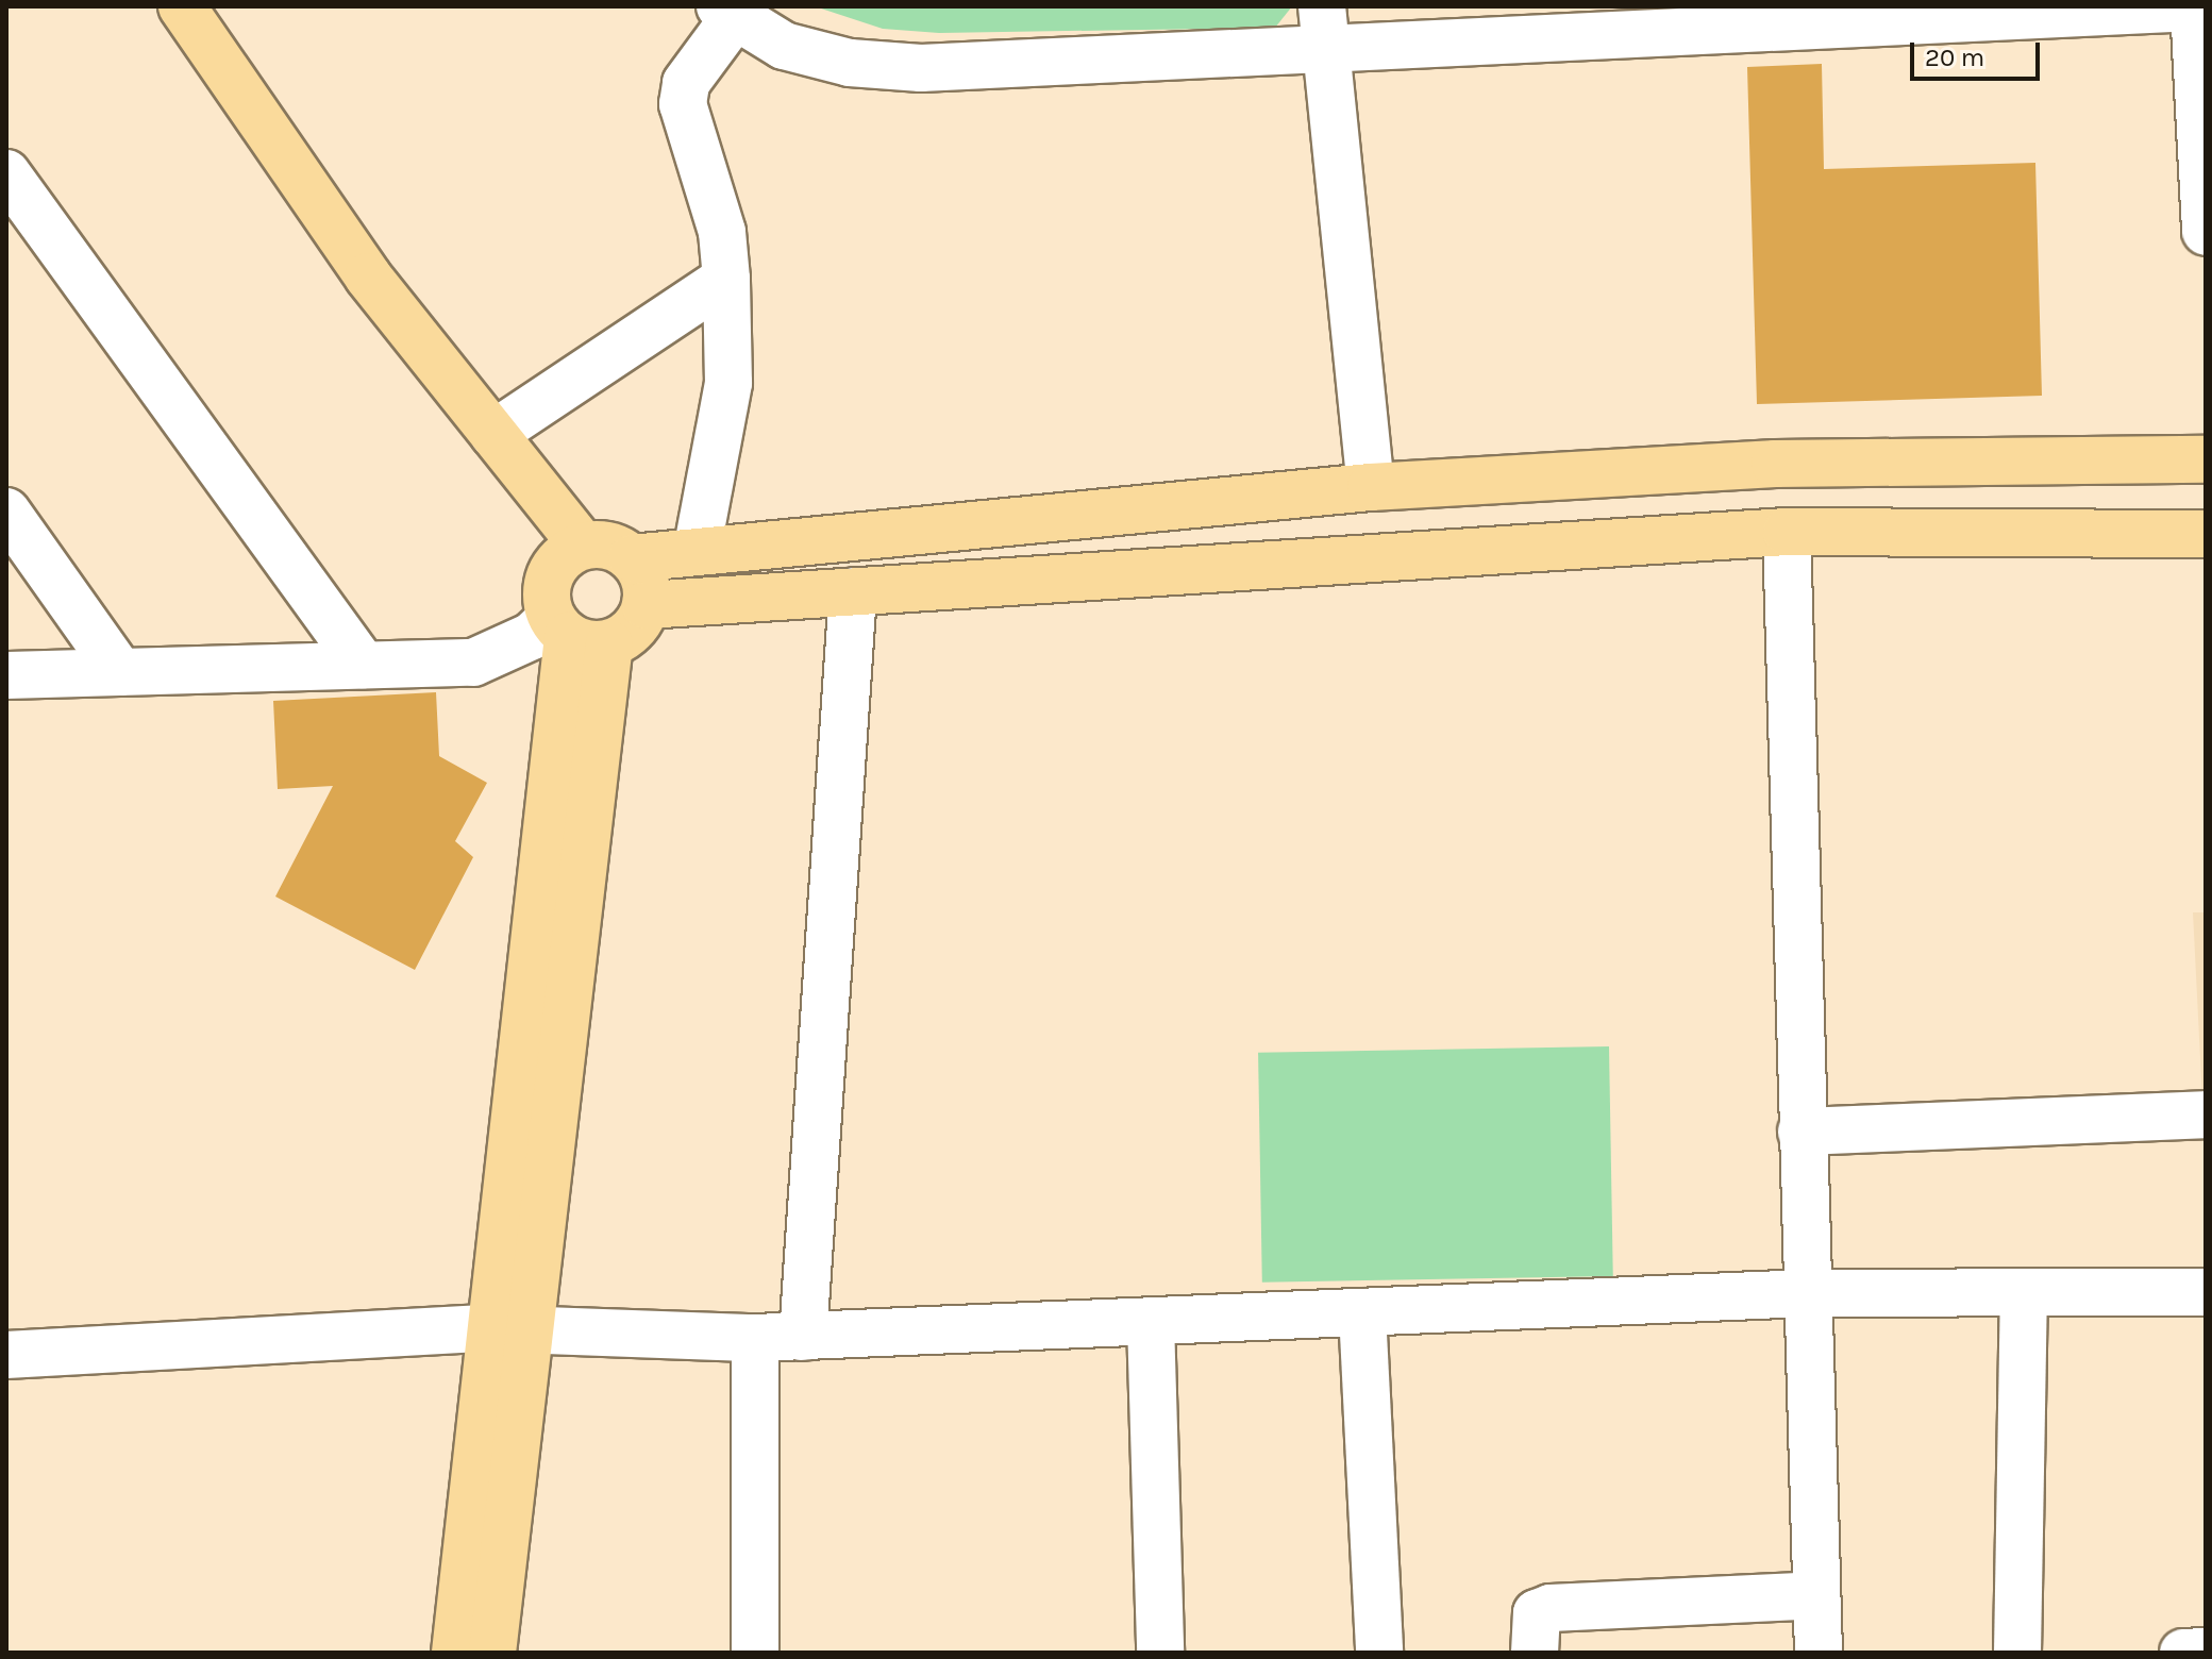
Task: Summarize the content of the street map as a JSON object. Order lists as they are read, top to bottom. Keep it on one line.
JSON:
{"scale_bar":"20 m"}
